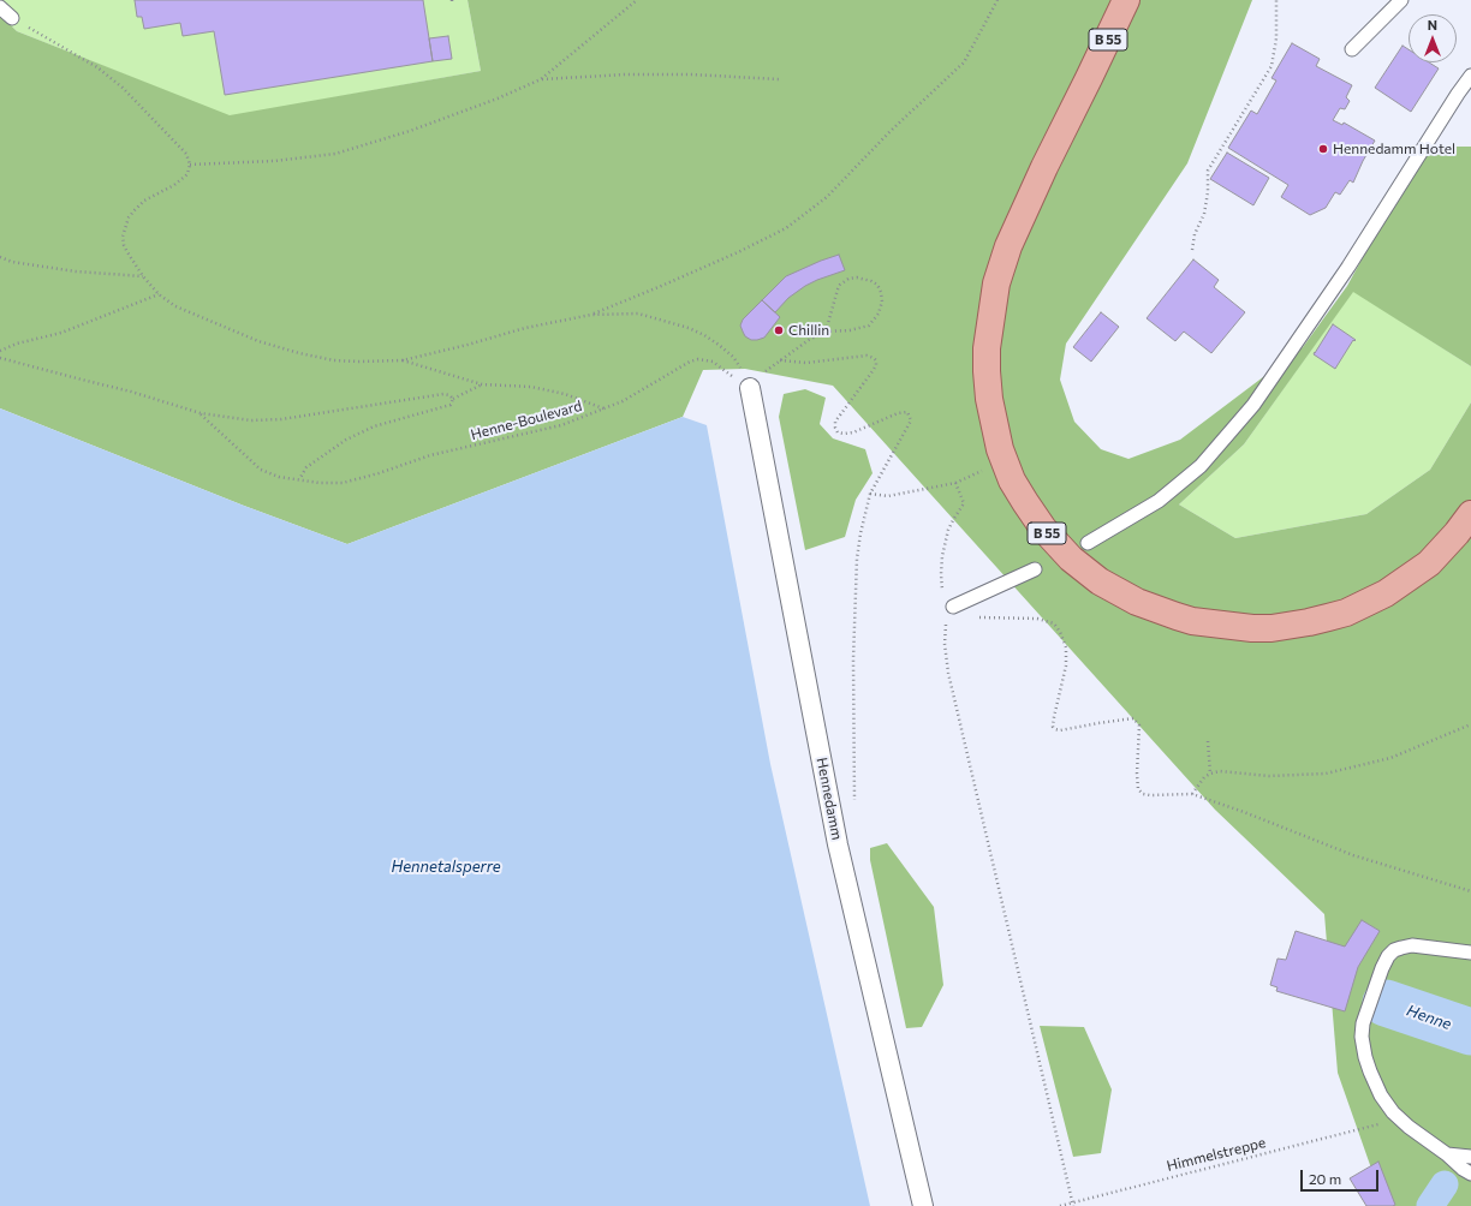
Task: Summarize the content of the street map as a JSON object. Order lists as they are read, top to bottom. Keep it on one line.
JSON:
{"streets":{"main road":["B 55"],"street":["Hennedamm"],"path":["Henne-Boulevard","Himmelstreppe"]},"crossings":[["Henne-Boulevard","Hennedamm"]],"water":["Hennetalsperre","Henne"],"places":["Hennedamm Hotel","Chillin"],"scale_bar":"20 m","north":"top"}
